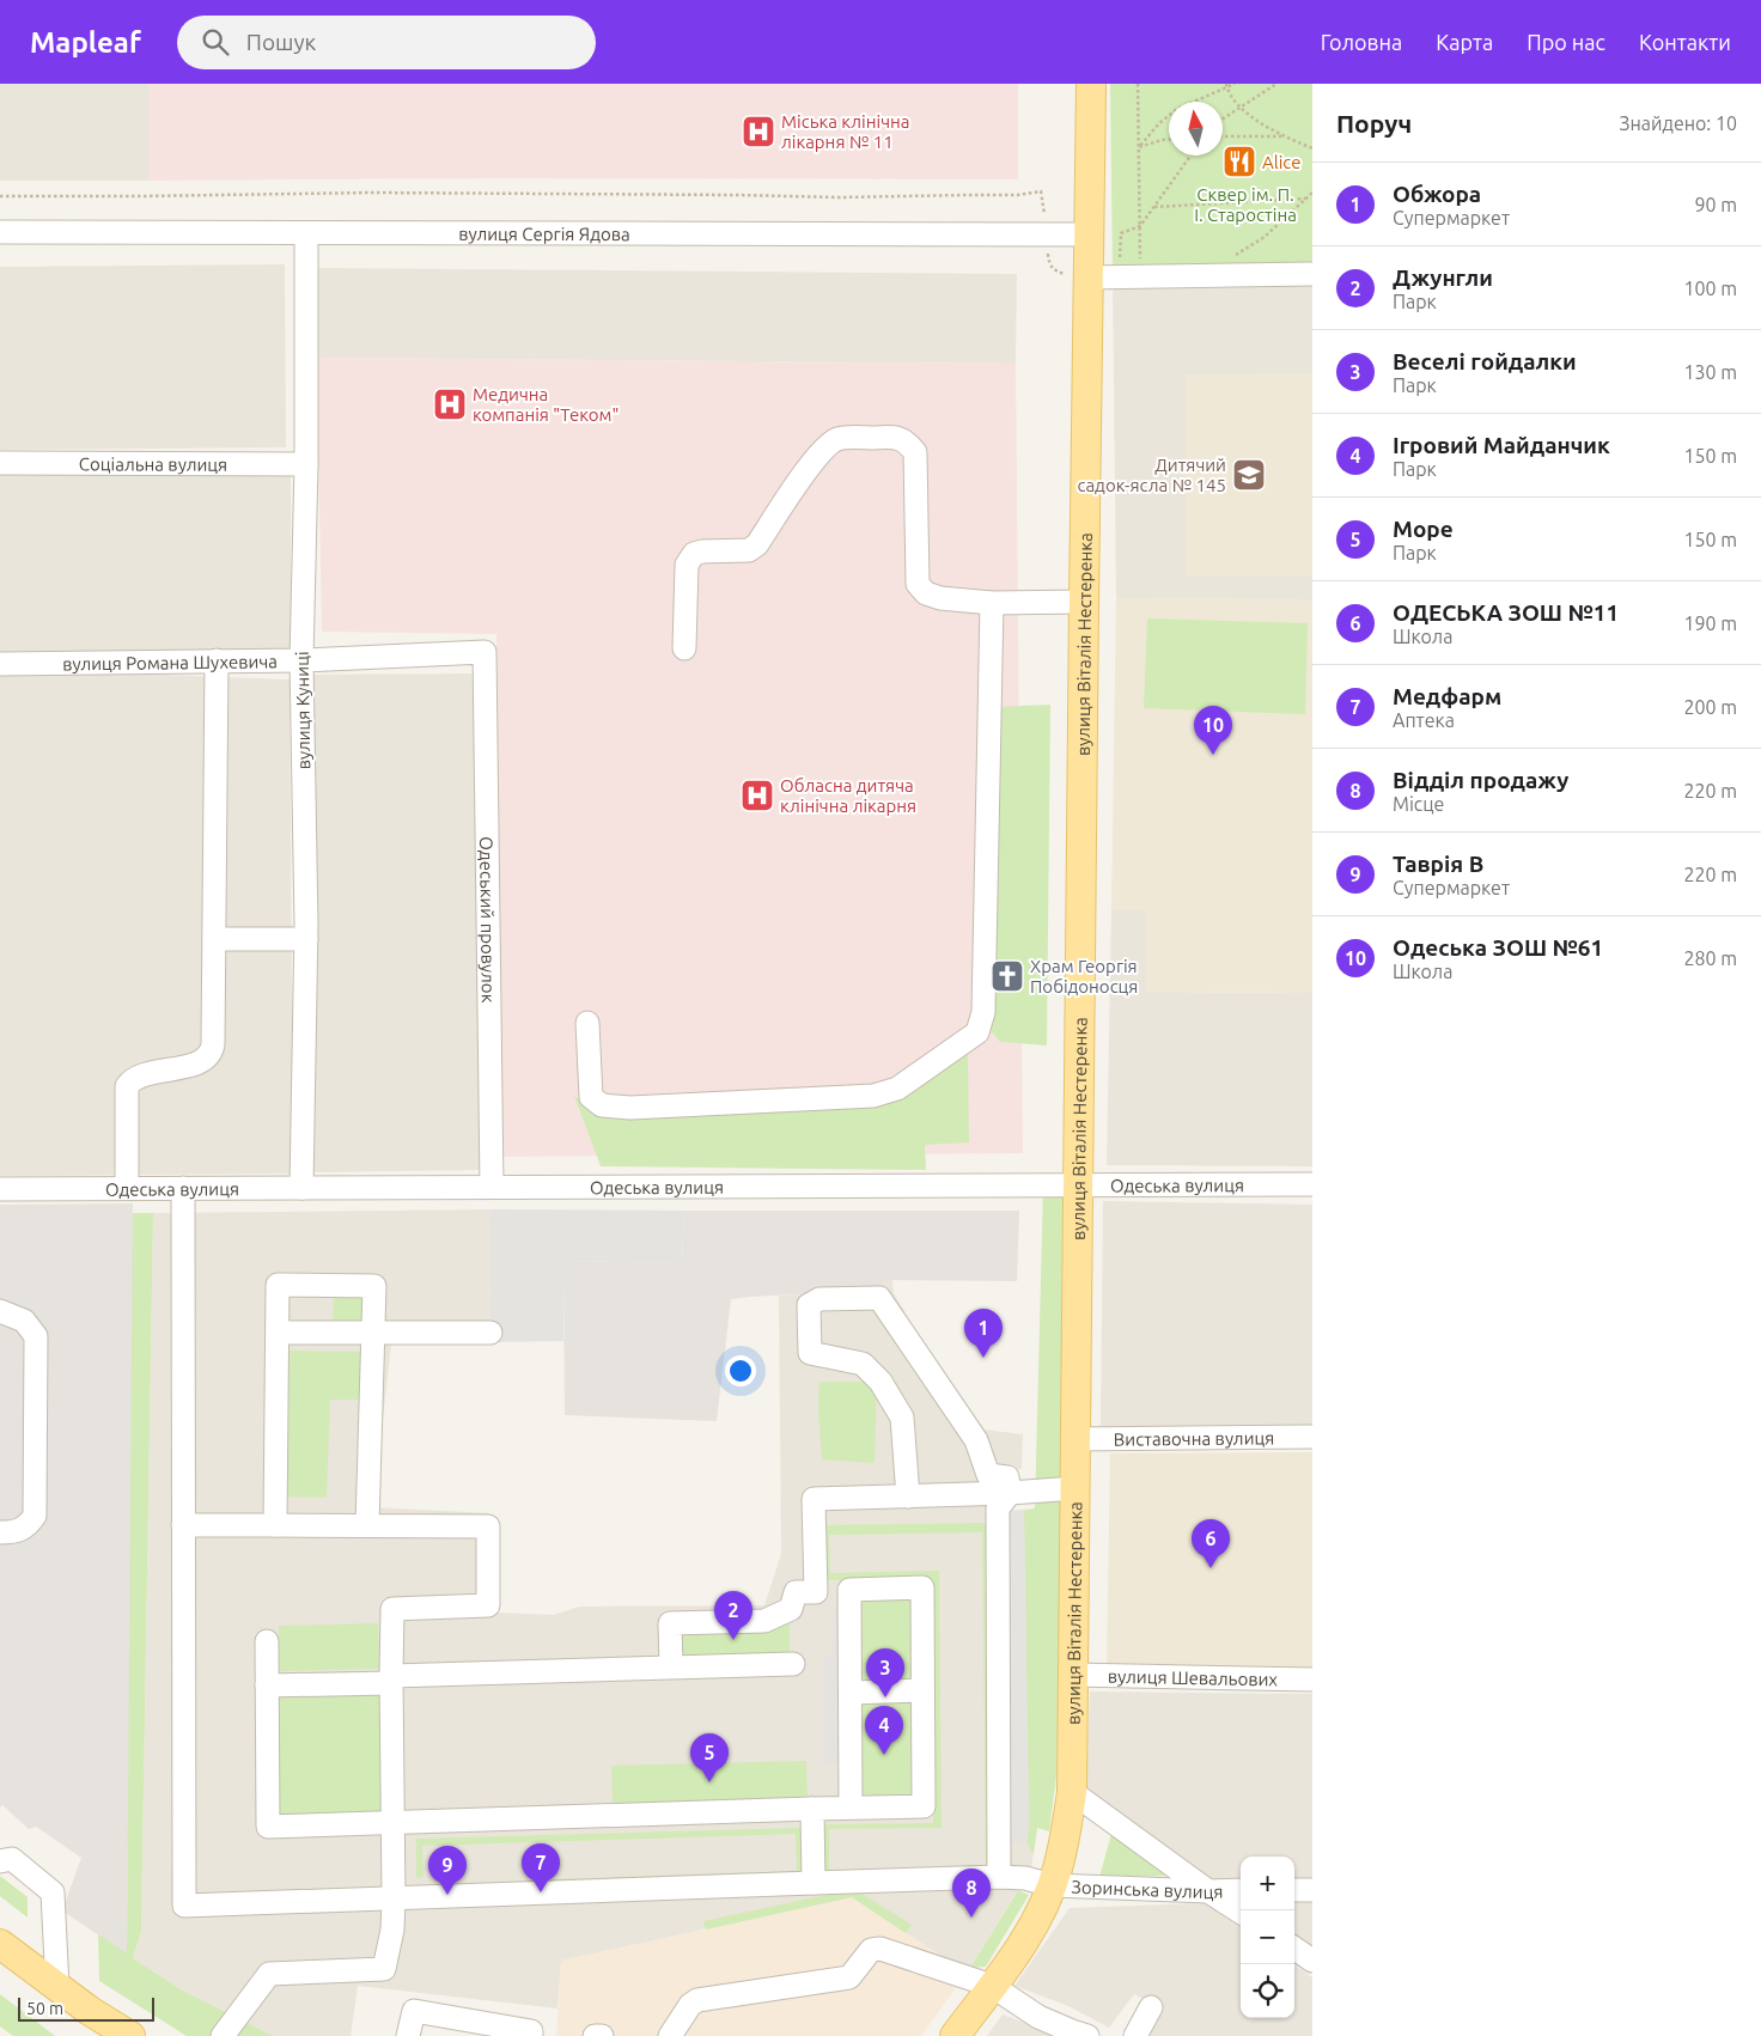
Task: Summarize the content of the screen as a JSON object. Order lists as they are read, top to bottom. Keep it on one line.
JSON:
{"streets":{"main road":["вулиця Віталія Нестеренка"],"street":["вулиця Сергія Ядова","Соціальна вулиця","вулиця Романа Шухевича","вулиця Куниці","Одеський провулок","Одеська вулиця","Виставочна вулиця","вулиця Шевальових","Зоринська вулиця"]},"crossings":[["вулиця Сергія Ядова","вулиця Віталія Нестеренка"],["вулиця Сергія Ядова","вулиця Куниці"],["Соціальна вулиця","вулиця Куниці"],["вулиця Віталія Нестеренка","Одеська вулиця"],["вулиця Віталія Нестеренка","Виставочна вулиця"],["вулиця Віталія Нестеренка","вулиця Шевальових"],["вулиця Віталія Нестеренка","Зоринська вулиця"],["вулиця Романа Шухевича","вулиця Куниці"],["вулиця Романа Шухевича","Одеський провулок"],["вулиця Куниці","Одеська вулиця"],["Одеський провулок","Одеська вулиця"]],"parks":["Сквер ім. П. І. Старостіна"],"places":{"hospital":["Міська клінічна лікарня № 11","Медична компанія \"Теком\"","Обласна дитяча клінічна лікарня"],"restaurant":["Alice"],"school or university":["Дитячий садок-ясла № 145"],"church":["Храм Георгія Побідоносця"]},"scale_bar":"50 m","north":"top","page":{"header":"Mapleaf","search":"Пошук","nav":["Головна","Карта","Про нас","Контакти"],"heading":["Поруч","Знайдено: 10"],"list":[{"mark":"1","name":"Обжора","note":"Супермаркет","value":"90 m"},{"mark":"2","name":"Джунгли","note":"Парк","value":"100 m"},{"mark":"3","name":"Веселі гойдалки","note":"Парк","value":"130 m"},{"mark":"4","name":"Ігровий Майданчик","note":"Парк","value":"150 m"},{"mark":"5","name":"Море","note":"Парк","value":"150 m"},{"mark":"6","name":"ОДЕСЬКА ЗОШ №11","note":"Школа","value":"190 m"},{"mark":"7","name":"Медфарм","note":"Аптека","value":"200 m"},{"mark":"8","name":"Відділ продажу","note":"Місце","value":"220 m"},{"mark":"9","name":"Таврія В","note":"Супермаркет","value":"220 m"},{"mark":"10","name":"Одеська ЗОШ №61","note":"Школа","value":"280 m"}],"pins":["10","1","6","2","3","4","5","7","9","8"],"map_buttons":["+","−"],"scale":"50 m"}}
